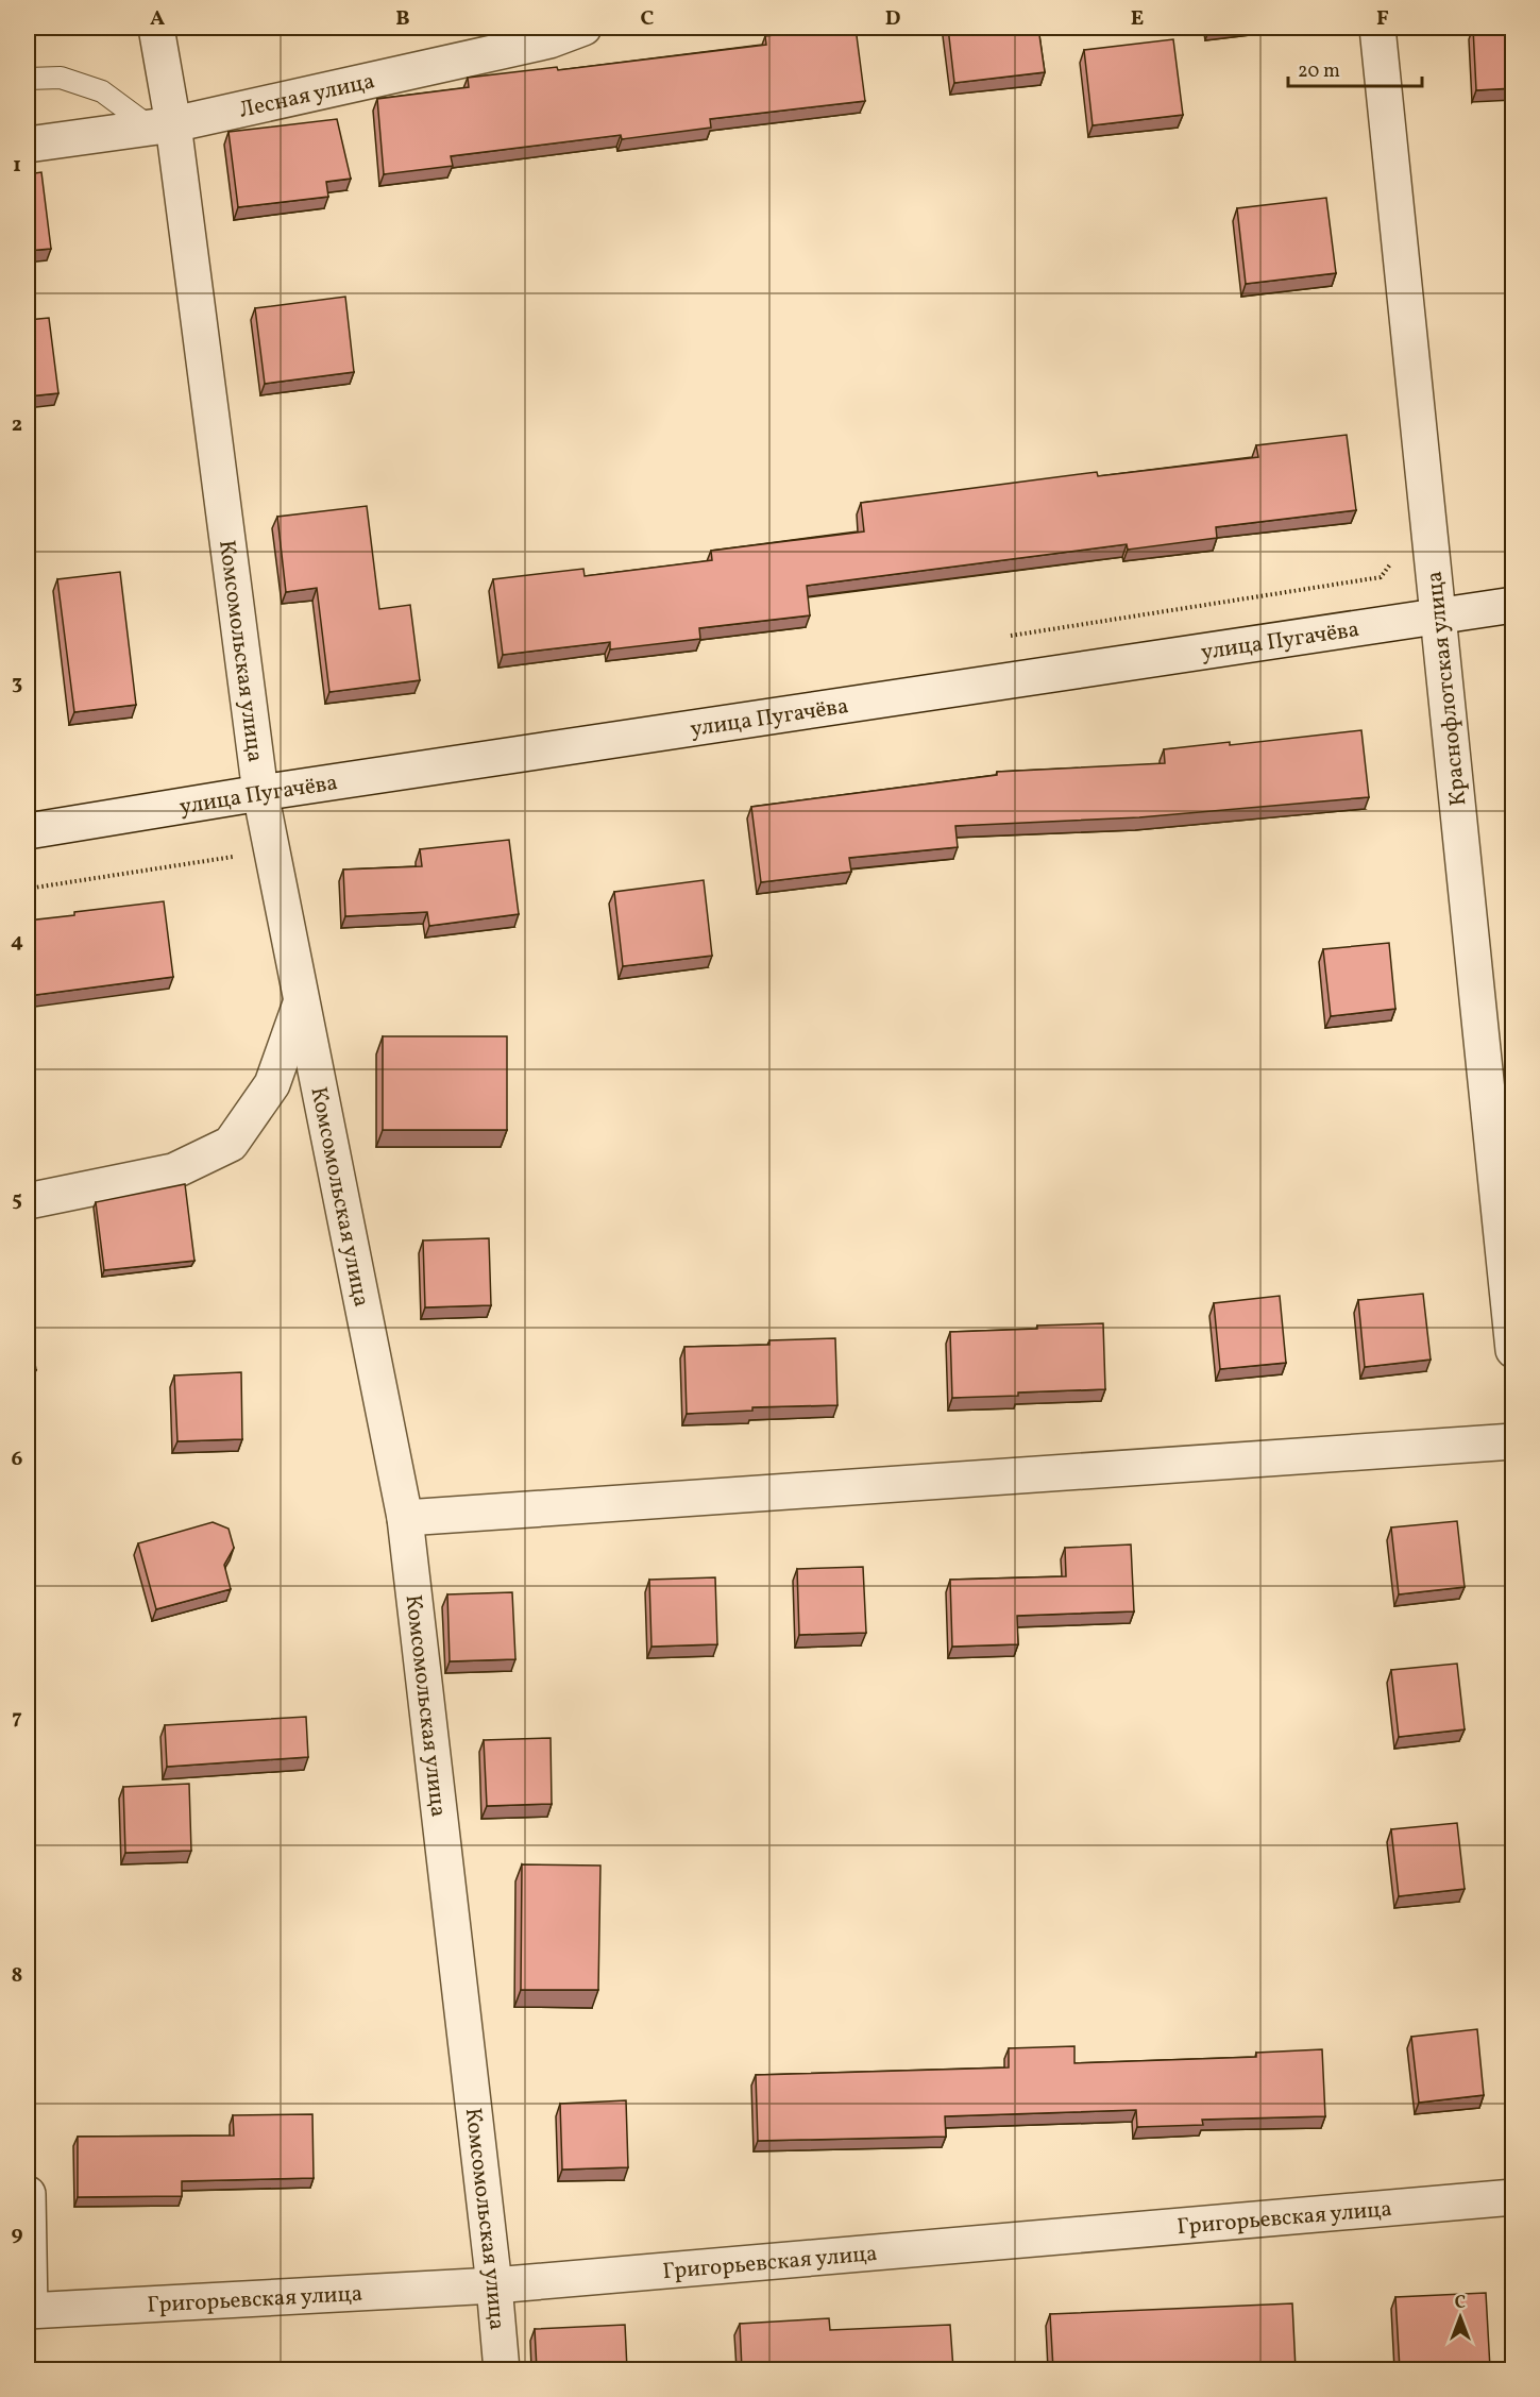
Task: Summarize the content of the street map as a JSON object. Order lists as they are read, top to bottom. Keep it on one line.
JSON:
{"streets":{"street":["Лесная улица","улица Пугачёва","Комсомольская улица","Краснофлотская улица","Григорьевская улица"]},"crossings":[["Лесная улица","Комсомольская улица"],["улица Пугачёва","Комсомольская улица"],["улица Пугачёва","Краснофлотская улица"],["Комсомольская улица","Григорьевская улица"]],"scale_bar":"20 m","north":"top","grid":{"columns":["A","B","C","D","E","F"],"rows":["1","2","3","4","5","6","7","8","9"]}}
